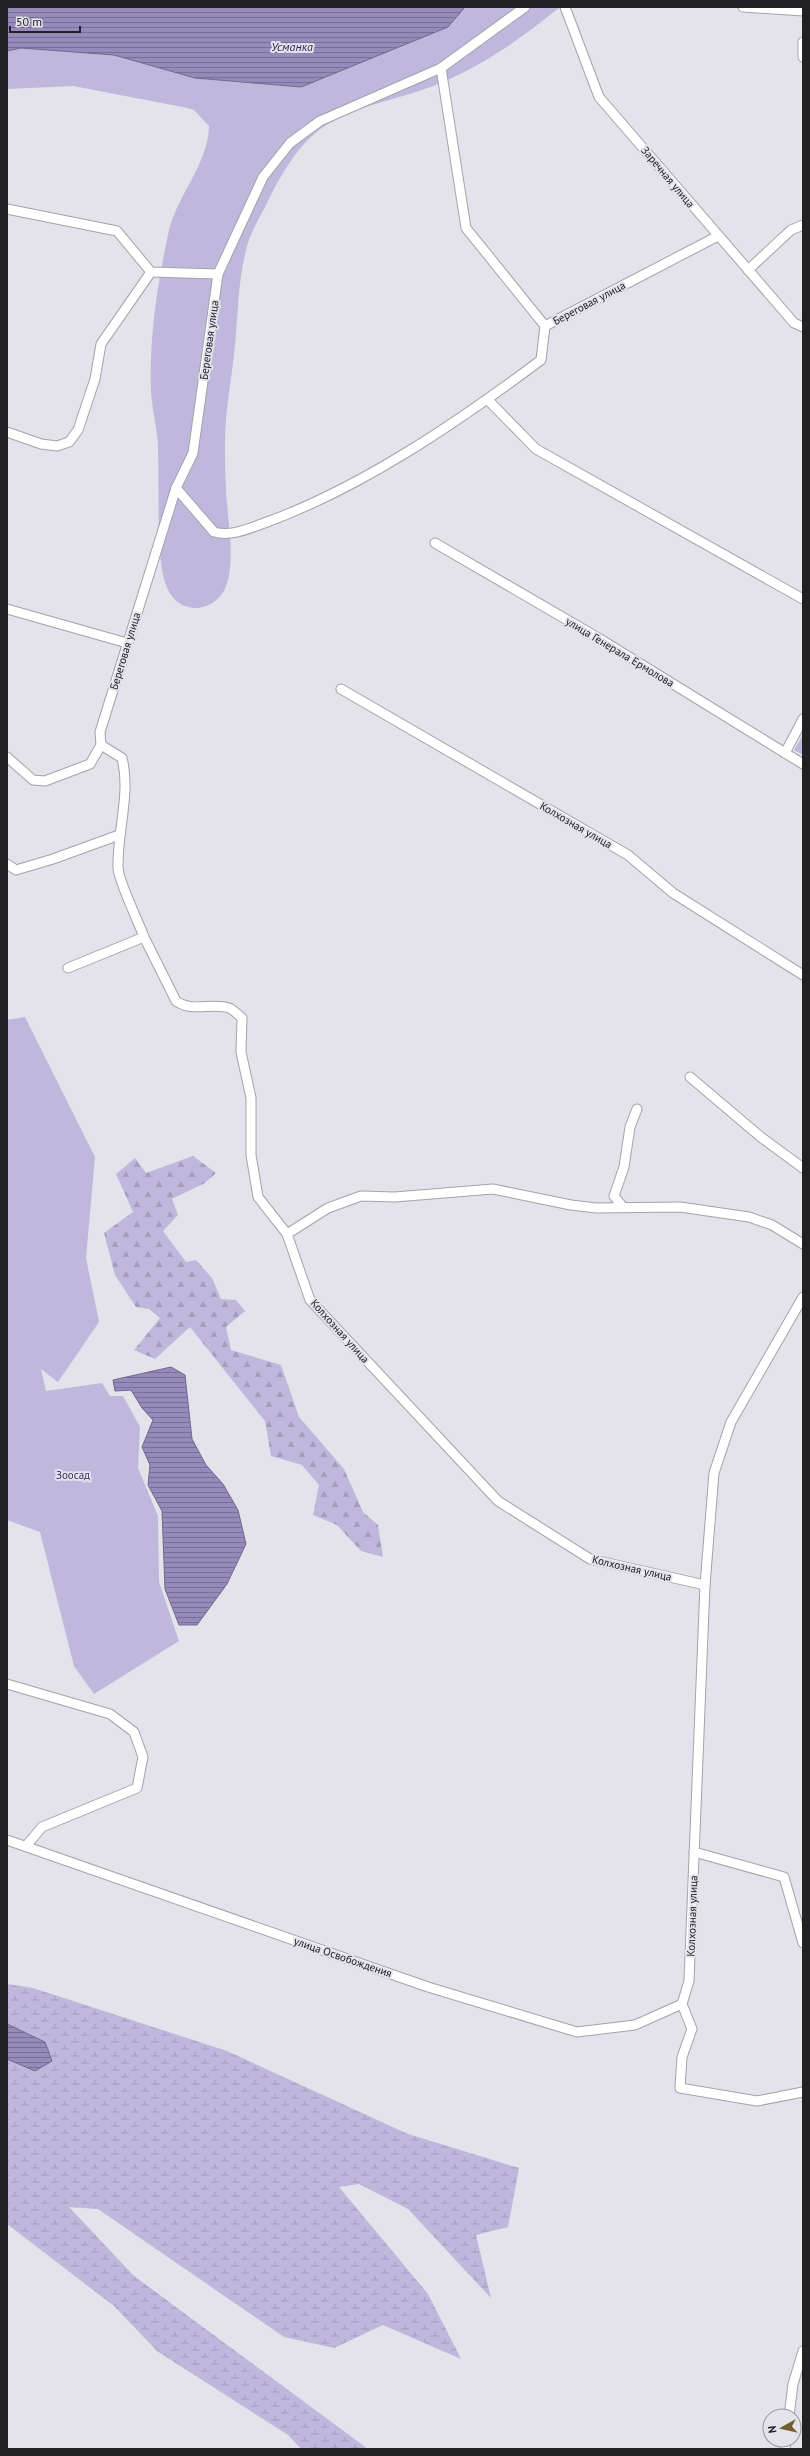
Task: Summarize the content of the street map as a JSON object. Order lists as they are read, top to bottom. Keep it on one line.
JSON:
{"streets":{"street":["Заречная улица","Береговая улица","улица Генерала Ермолова","Колхозная улица","улица Освобождения"]},"crossings":[["Заречная улица","Береговая улица"],["Колхозная улица","улица Освобождения"]],"water":["Усманка"],"parks":["Зоосад"],"scale_bar":"50 m","north":"left"}
